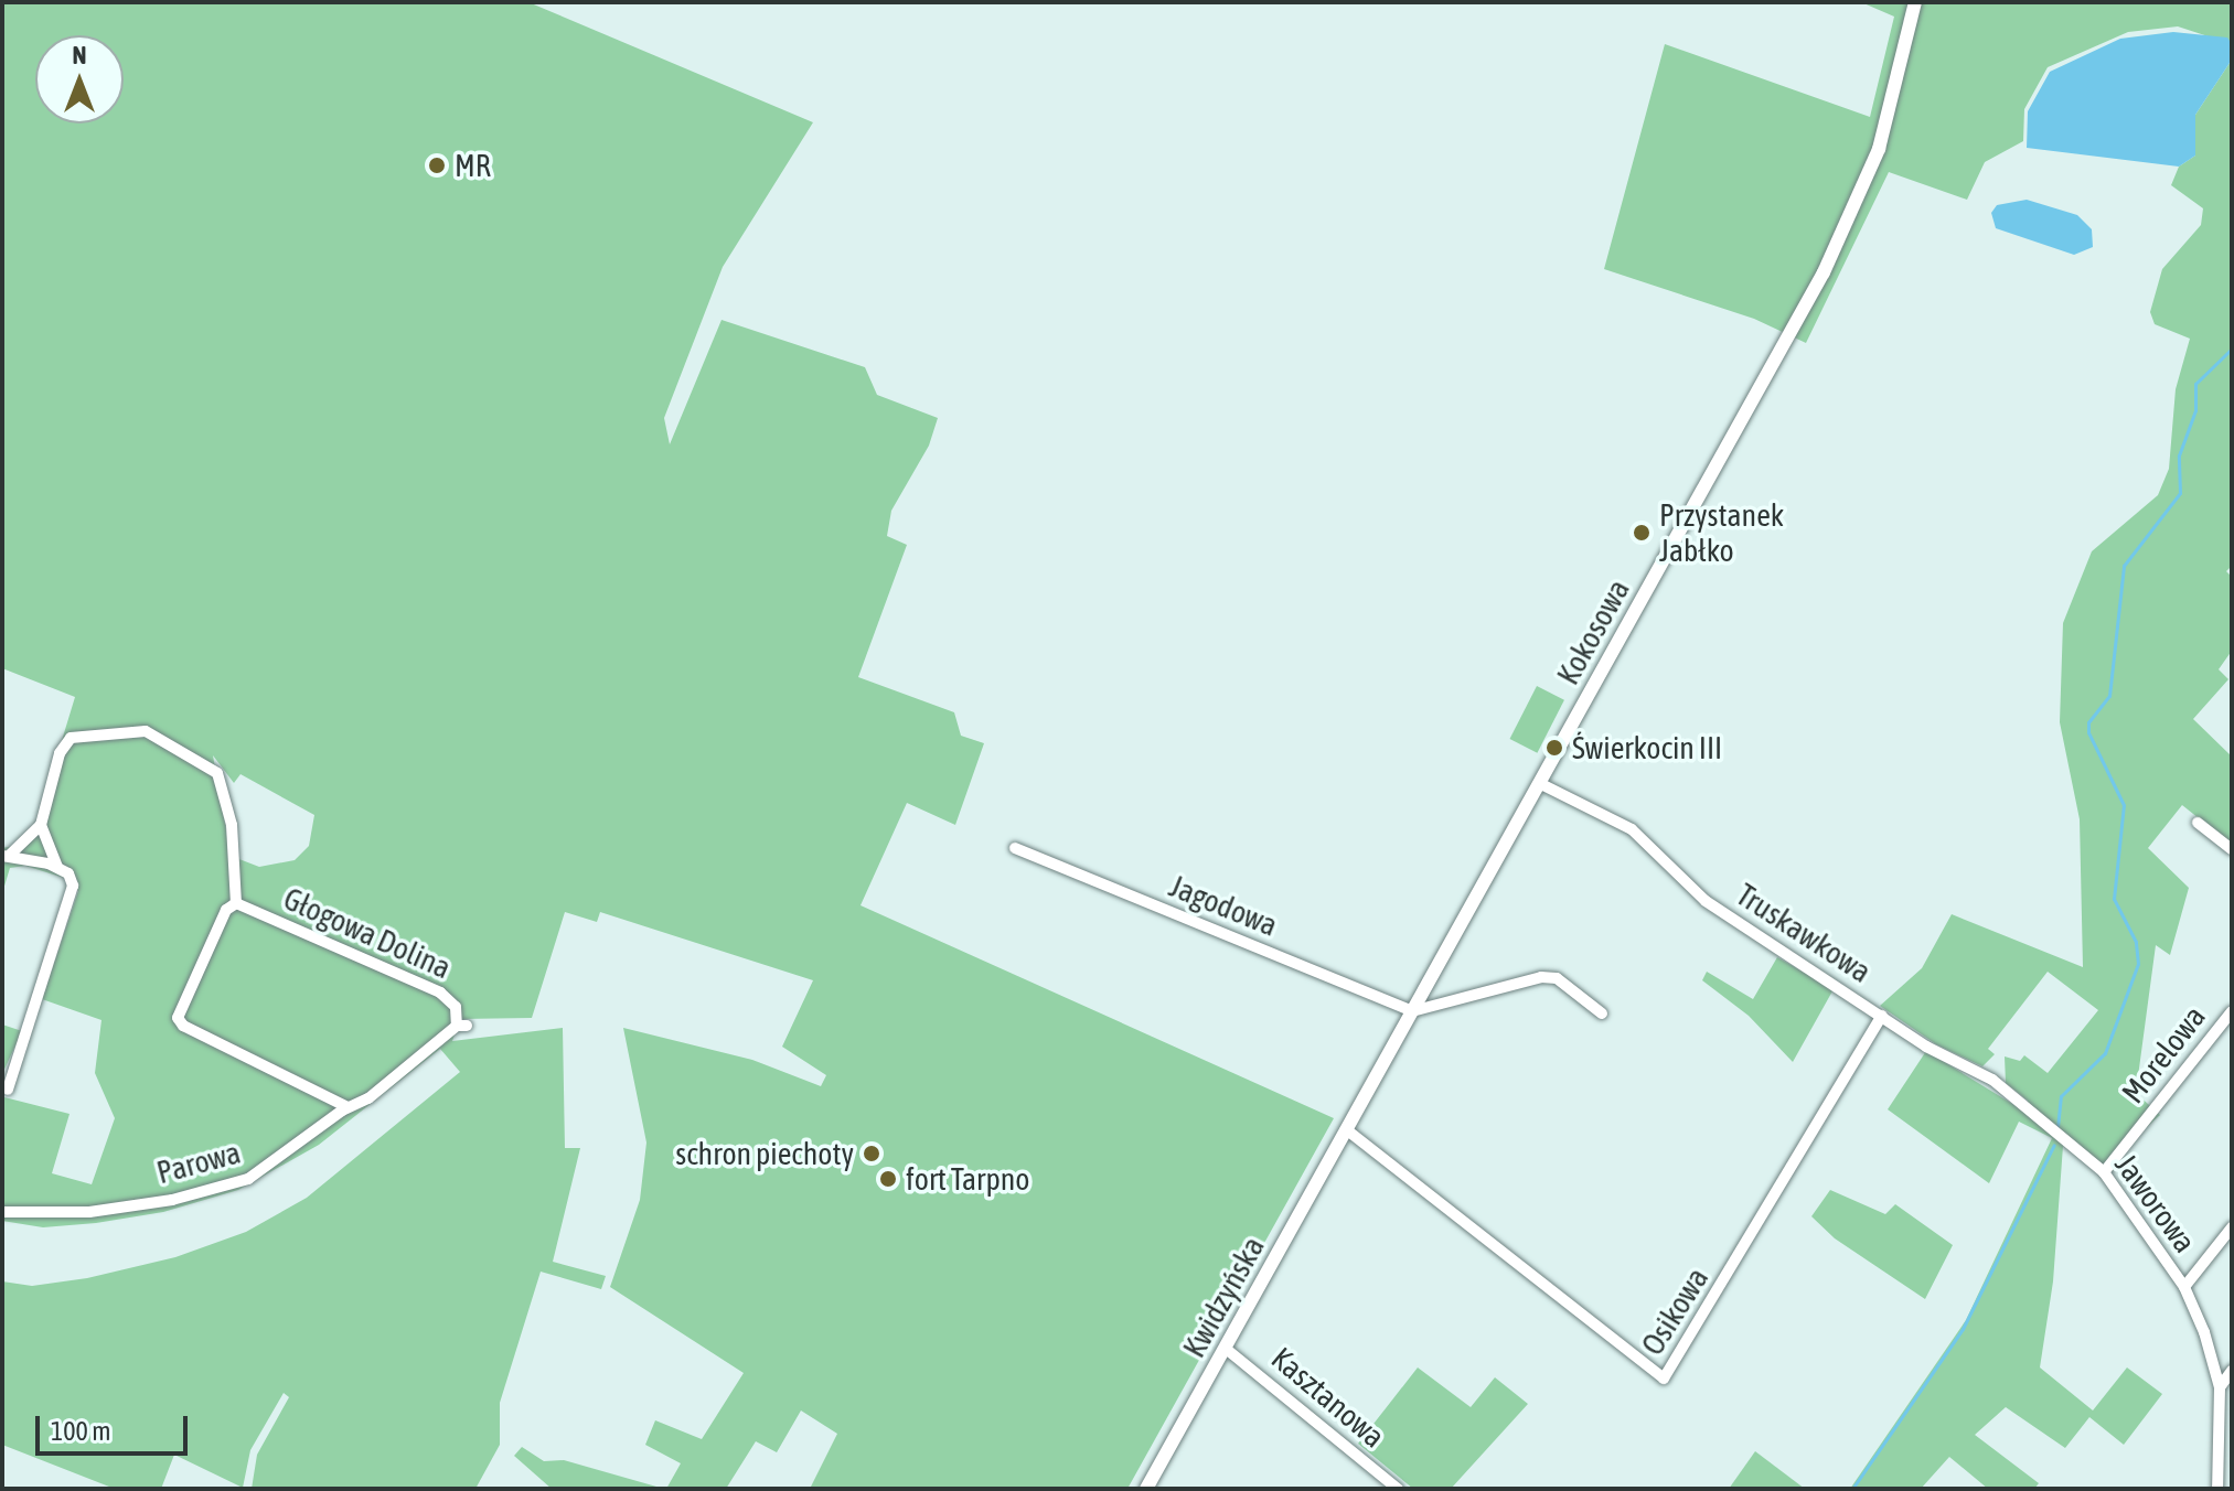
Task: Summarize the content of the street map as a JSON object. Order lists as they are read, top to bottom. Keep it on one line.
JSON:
{"streets":{"main road":["Kokosowa","Kwidzyńska"],"street":["Jagodowa","Głogowa Dolina","Truskawkowa","Morelowa","Parowa","Jaworowa","Osikowa","Kasztanowa"]},"crossings":[["Kokosowa","Jagodowa"],["Kokosowa","Truskawkowa"],["Kokosowa","Kwidzyńska"],["Kokosowa","Osikowa"],["Głogowa Dolina","Parowa"],["Truskawkowa","Jaworowa"],["Truskawkowa","Osikowa"],["Morelowa","Jaworowa"],["Kwidzyńska","Osikowa"],["Kwidzyńska","Kasztanowa"]],"places":["MR","Przystanek Jabłko","Świerkocin III","schron piechoty","fort Tarpno"],"scale_bar":"100 m","north":"top"}
